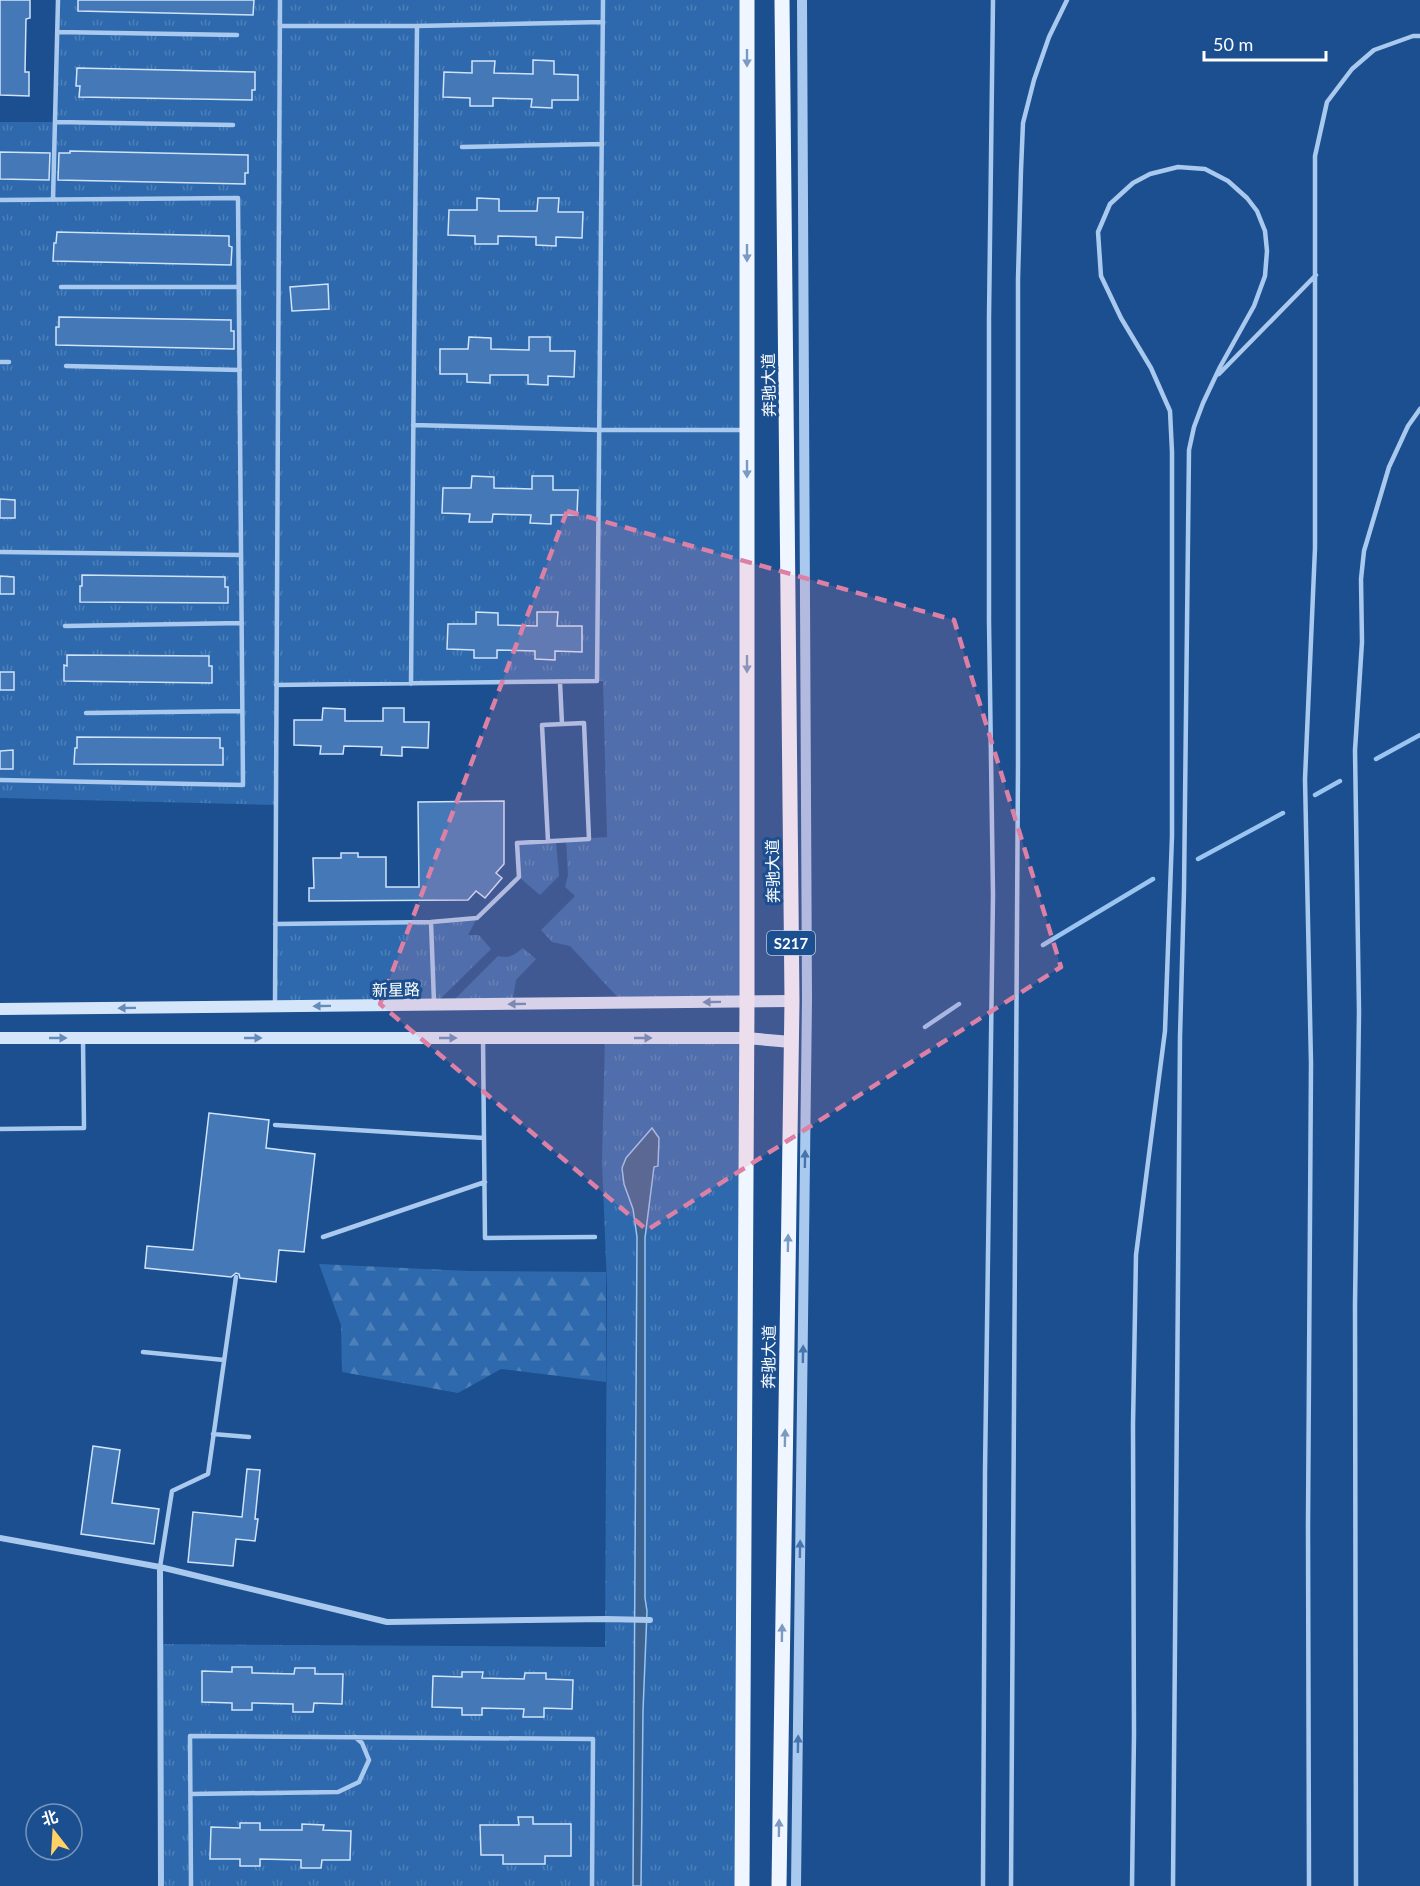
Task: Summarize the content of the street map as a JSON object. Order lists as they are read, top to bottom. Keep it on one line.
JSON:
{"streets":{"main road":["奔驰大道","S217","新星路"]},"crossings":[["奔驰大道","新星路"]],"scale_bar":"50 m","north":"top"}
